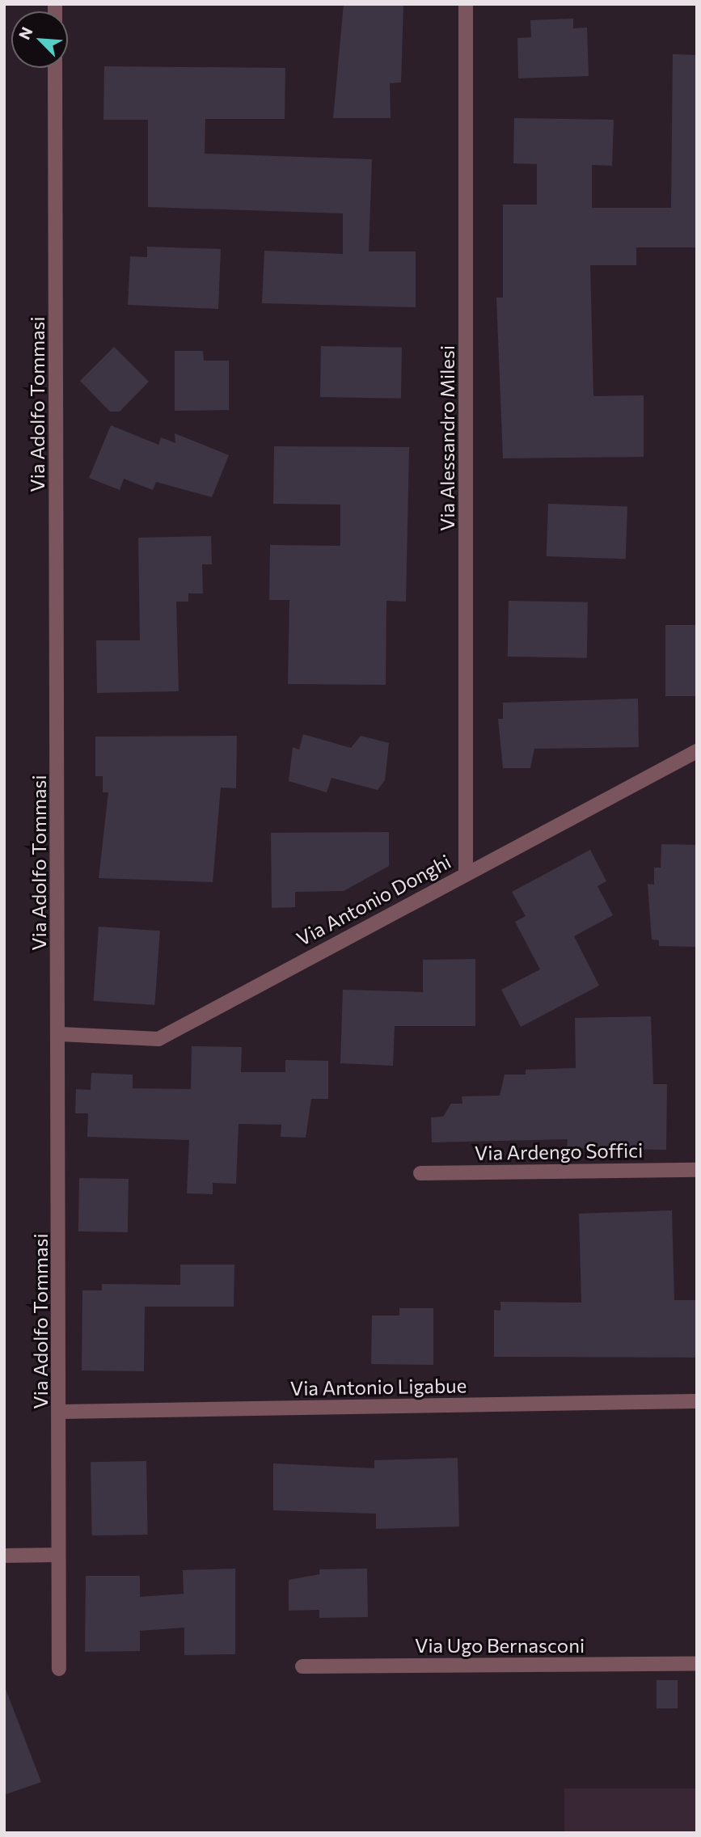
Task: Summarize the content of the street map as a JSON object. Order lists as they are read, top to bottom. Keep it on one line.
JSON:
{"streets":{"street":["Via Adolfo Tommasi","Via Alessandro Milesi","Via Antonio Donghi","Via Ardengo Soffici","Via Antonio Ligabue","Via Ugo Bernasconi"]},"crossings":[["Via Adolfo Tommasi","Via Antonio Donghi"],["Via Adolfo Tommasi","Via Antonio Ligabue"],["Via Alessandro Milesi","Via Antonio Donghi"]],"north":"top left"}
